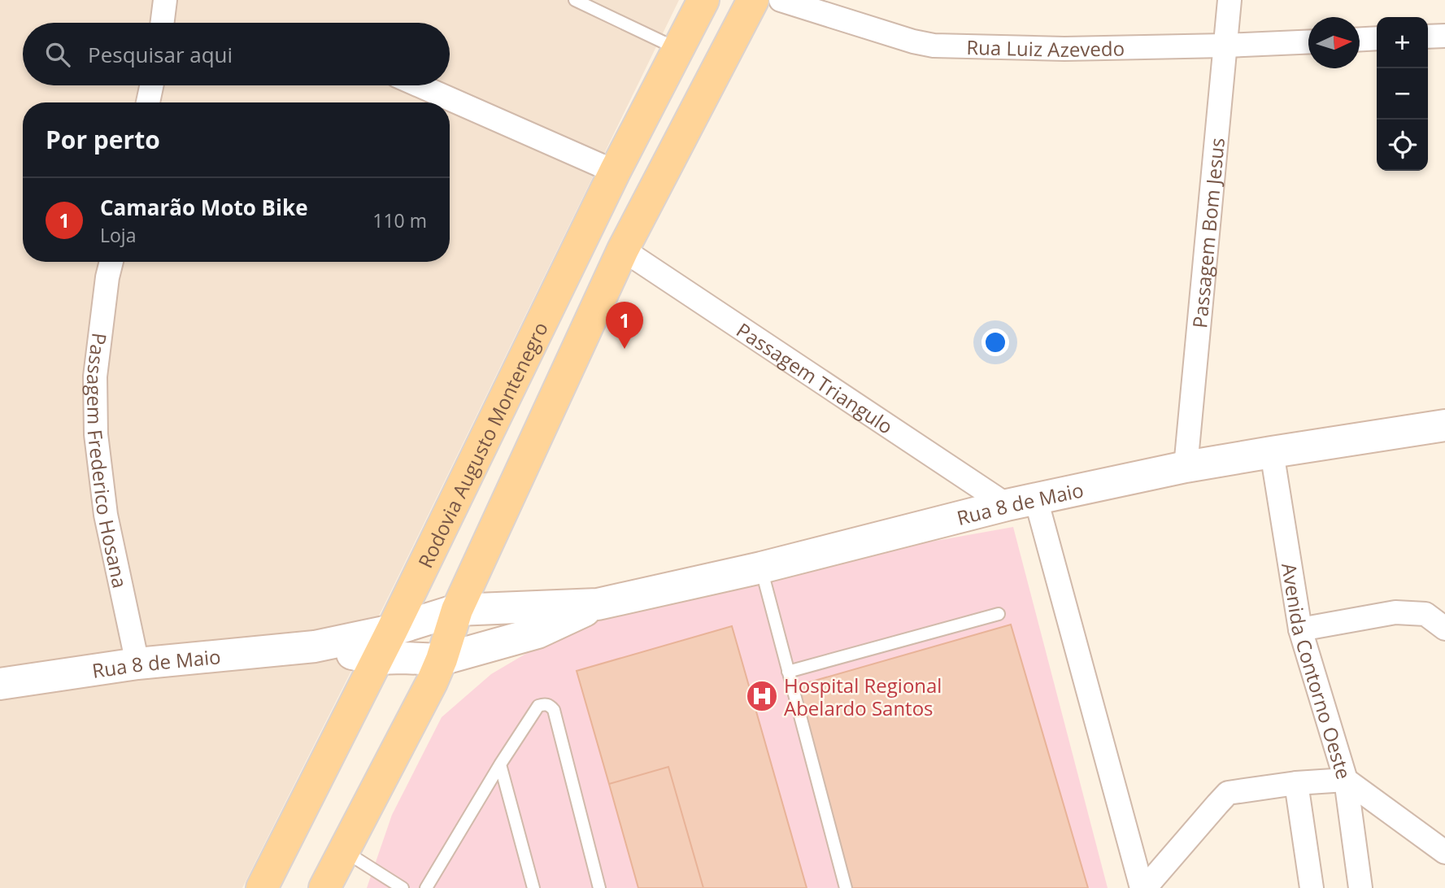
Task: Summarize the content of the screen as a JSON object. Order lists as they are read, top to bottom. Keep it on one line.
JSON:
{"streets":{"main road":["Rodovia Augusto Montenegro"],"street":["Rua Luiz Azevedo","Passagem Bom Jesus","Passagem Triangulo","Passagem Frederico Hosana","Rua 8 de Maio","Avenida Contorno Oeste"]},"crossings":[["Rua Luiz Azevedo","Passagem Bom Jesus"],["Passagem Bom Jesus","Rua 8 de Maio"],["Passagem Triangulo","Rua 8 de Maio"],["Rodovia Augusto Montenegro","Rua 8 de Maio"],["Passagem Frederico Hosana","Rua 8 de Maio"],["Rua 8 de Maio","Avenida Contorno Oeste"]],"places":{"hospital":["Hospital Regional Abelardo Santos"]},"north":"right","page":{"map_buttons":["+","−"],"search":"Pesquisar aqui","heading":"Por perto","list":[{"mark":"1","name":"Camarão Moto Bike","note":"Loja","value":"110 m"}],"pins":"1"}}
